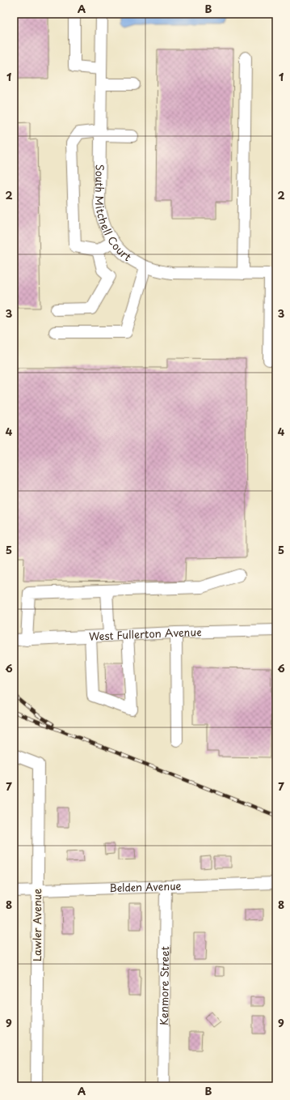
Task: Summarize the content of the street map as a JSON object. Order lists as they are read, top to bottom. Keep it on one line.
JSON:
{"streets":{"street":["South Mitchell Court","West Fullerton Avenue","Belden Avenue","Lawler Avenue","Kenmore Street"]},"crossings":[["Belden Avenue","Lawler Avenue"],["Belden Avenue","Kenmore Street"]],"grid":{"columns":["A","B"],"rows":["1","2","3","4","5","6","7","8","9"]}}
